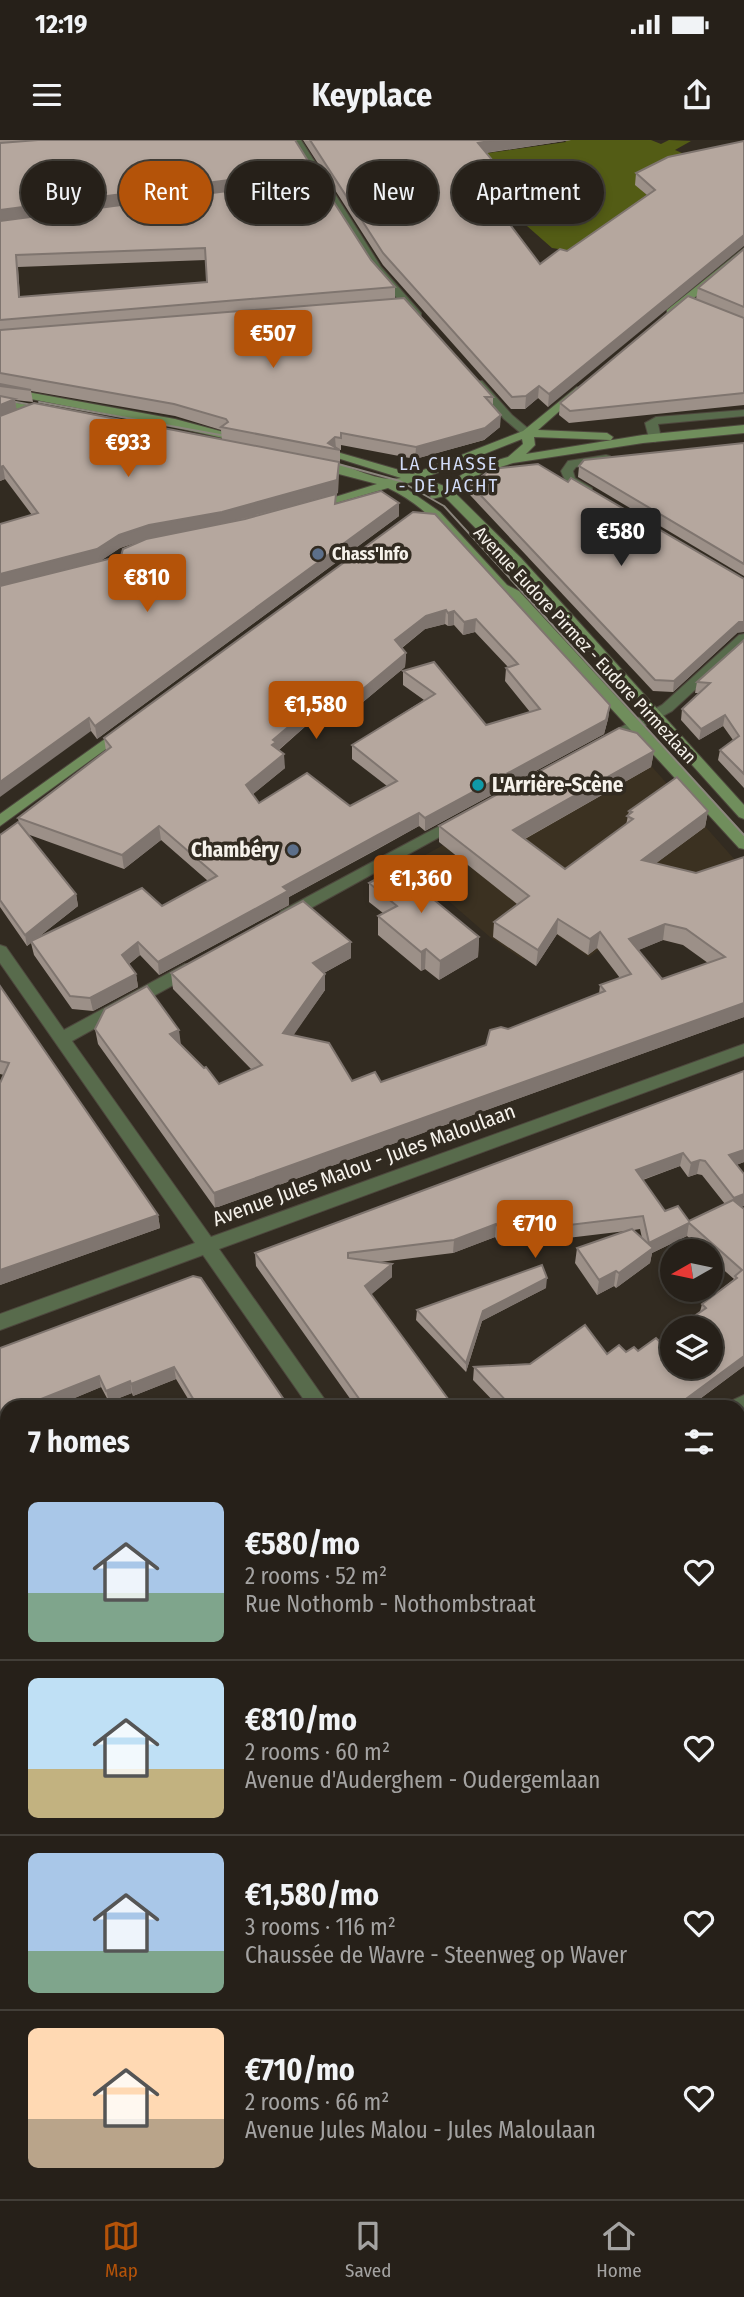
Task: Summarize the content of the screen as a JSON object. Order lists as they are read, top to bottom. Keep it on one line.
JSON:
{"streets":{"main road":["Avenue Eudore Pirmez - Eudore Pirmezlaan"],"street":["Avenue Jules Malou - Jules Maloulaan"]},"districts":["LA CHASSE - DE JACHT"],"places":["Chass'Info","L'Arrière-Scène","Chambéry"],"north":"left","page":{"status":"12:19","header":"Keyplace","chip":["Buy","Rent","Filters","New","Apartment"],"price":["€507","€933","€580","€810","€1,580","€1,360","€710"],"heading":"7 homes","list":[{"name":"€580/mo","note":"2 rooms · 52 m² · Rue Nothomb - Nothombstraat"},{"name":"€810/mo","note":"2 rooms · 60 m² · Avenue d'Auderghem - Oudergemlaan"},{"name":"€1,580/mo","note":"3 rooms · 116 m² · Chaussée de Wavre - Steenweg op Waver"},{"name":"€710/mo","note":"2 rooms · 66 m² · Avenue Jules Malou - Jules Maloulaan"}],"tabs":["Map","Saved","Home"]}}
